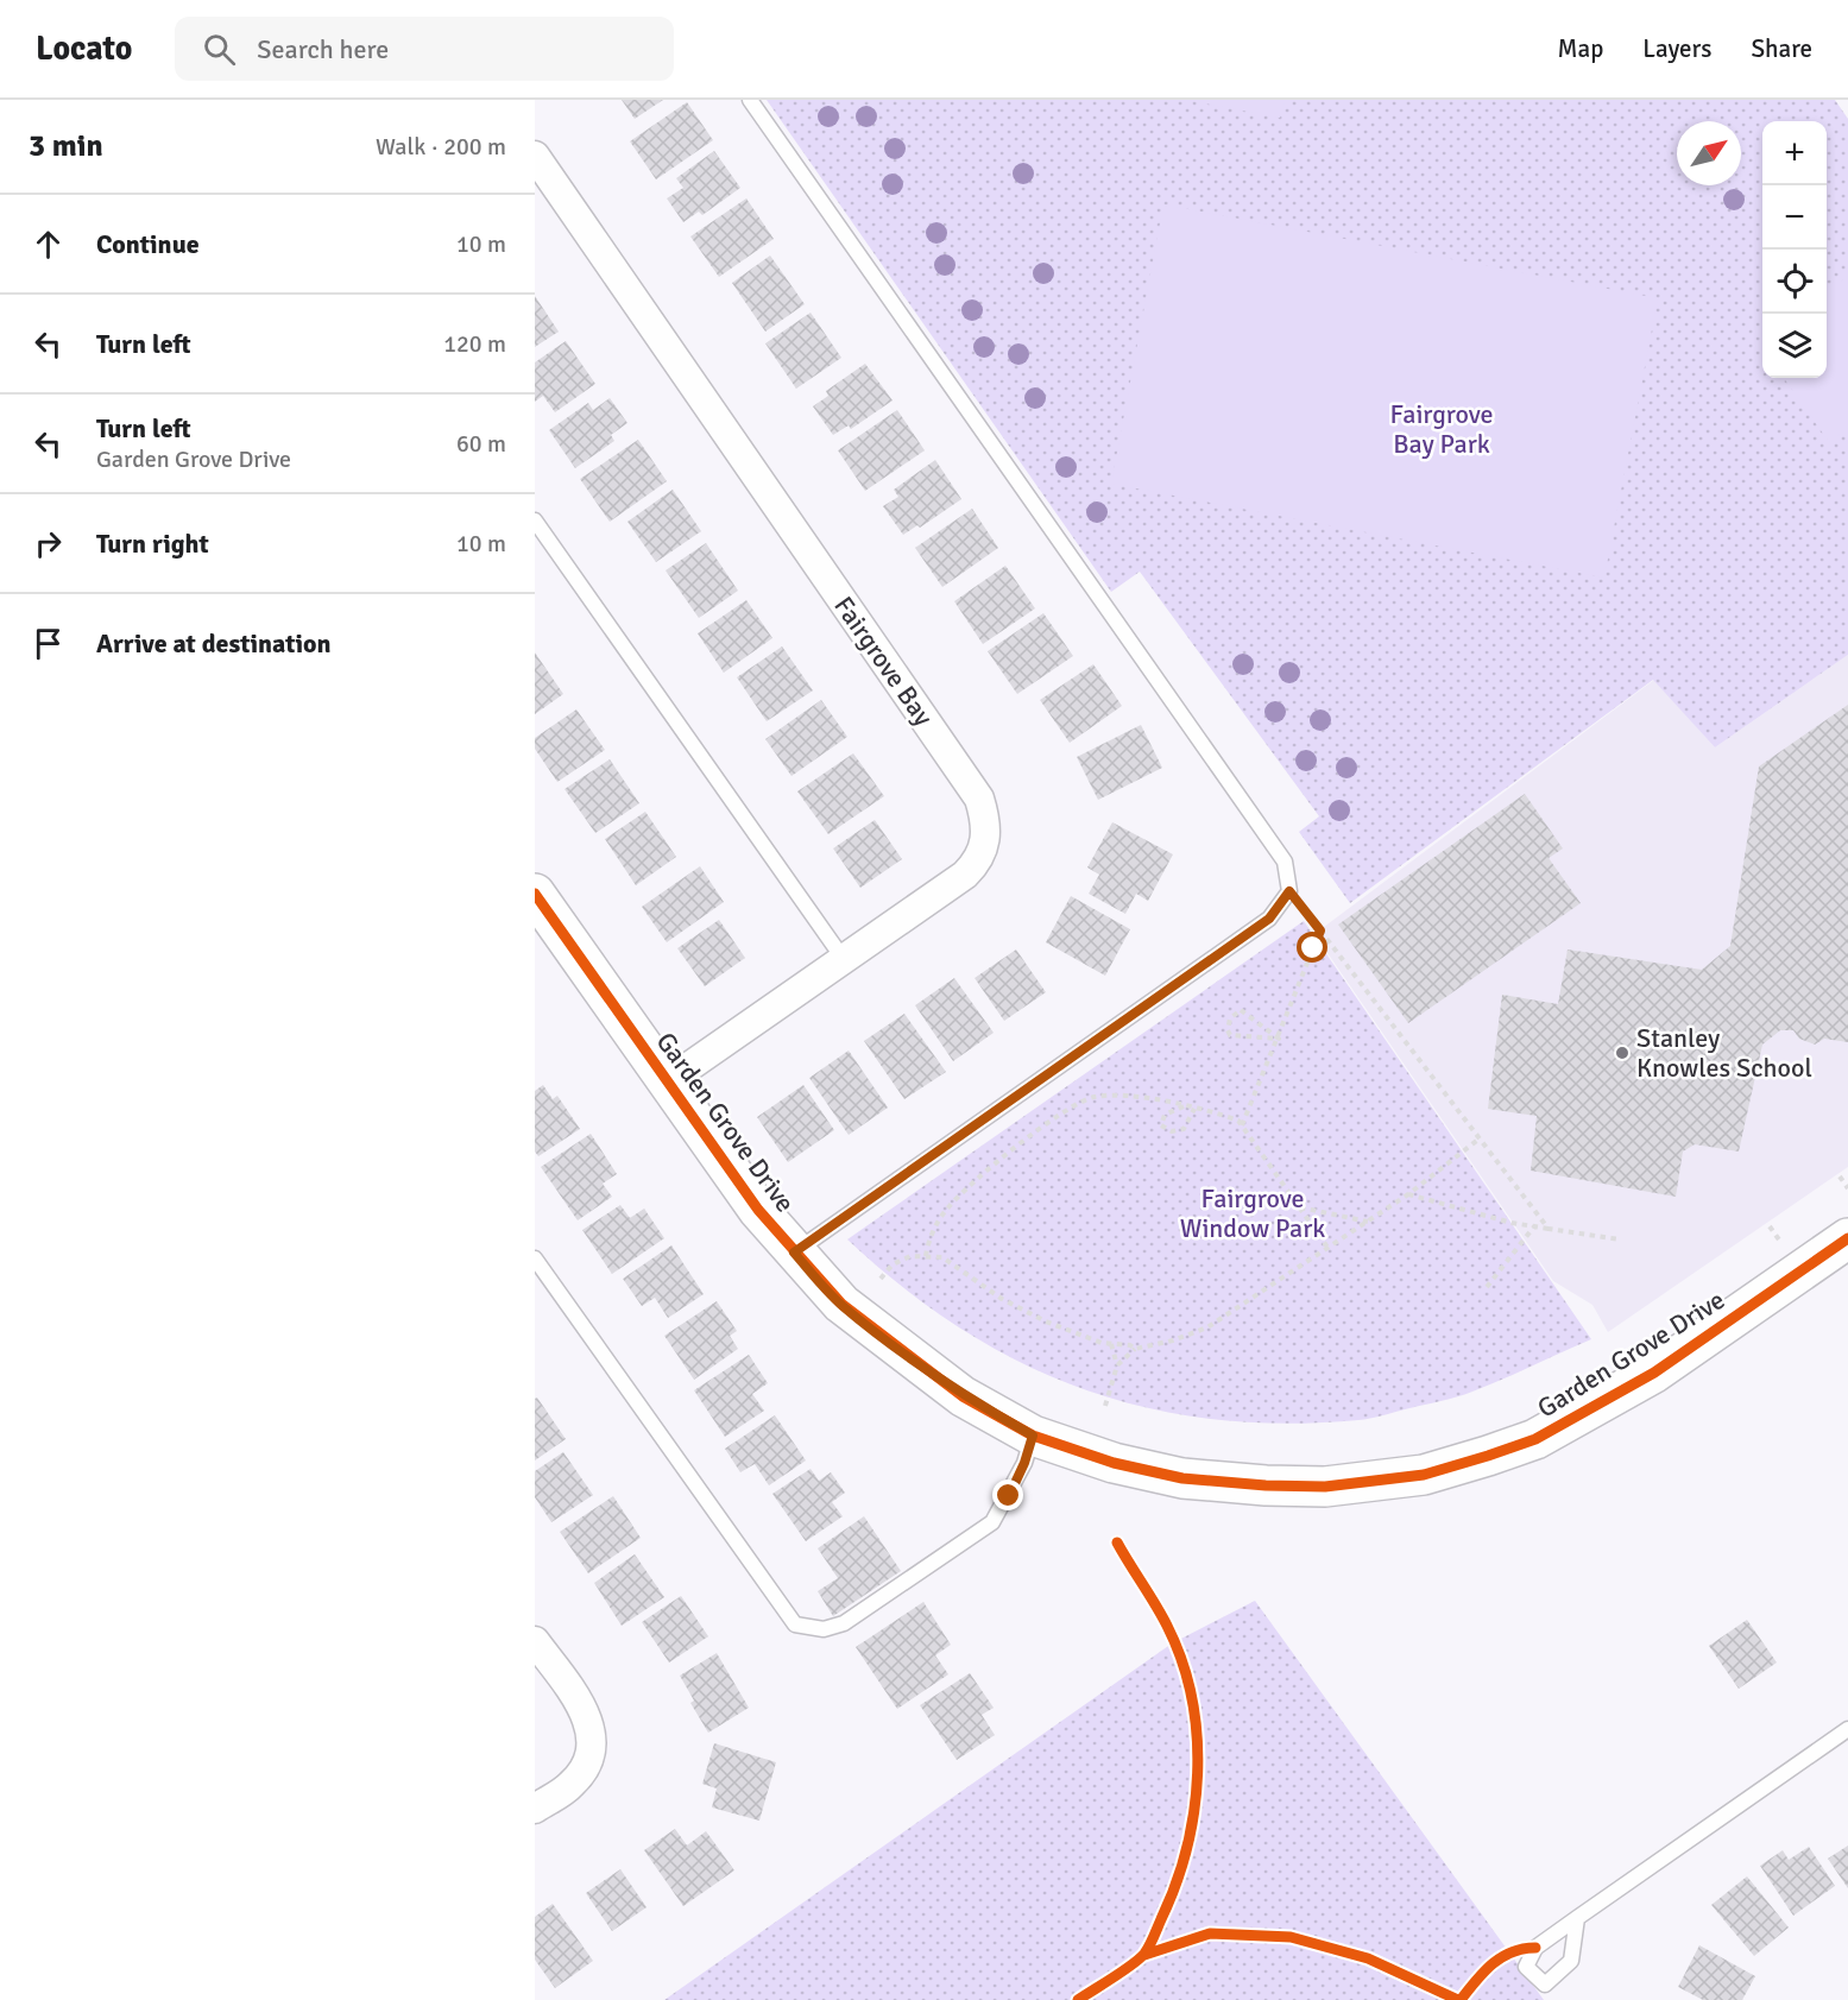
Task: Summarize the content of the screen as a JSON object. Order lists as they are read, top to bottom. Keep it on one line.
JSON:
{"streets":{"street":["Fairgrove Bay","Garden Grove Drive"]},"crossings":[["Fairgrove Bay","Garden Grove Drive"]],"parks":["Fairgrove Bay Park","Fairgrove Window Park"],"places":["Stanley Knowles School"],"north":"top right","page":{"header":"Locato","search":"Search here","nav":["Map","Layers","Share"],"heading":["3 min","Walk · 200 m"],"map_buttons":["+","−"],"list":[["Continue","10 m"],["Turn left","120 m"],["Turn left","Garden Grove Drive","60 m"],["Turn right","10 m"],"Arrive at destination"]}}
